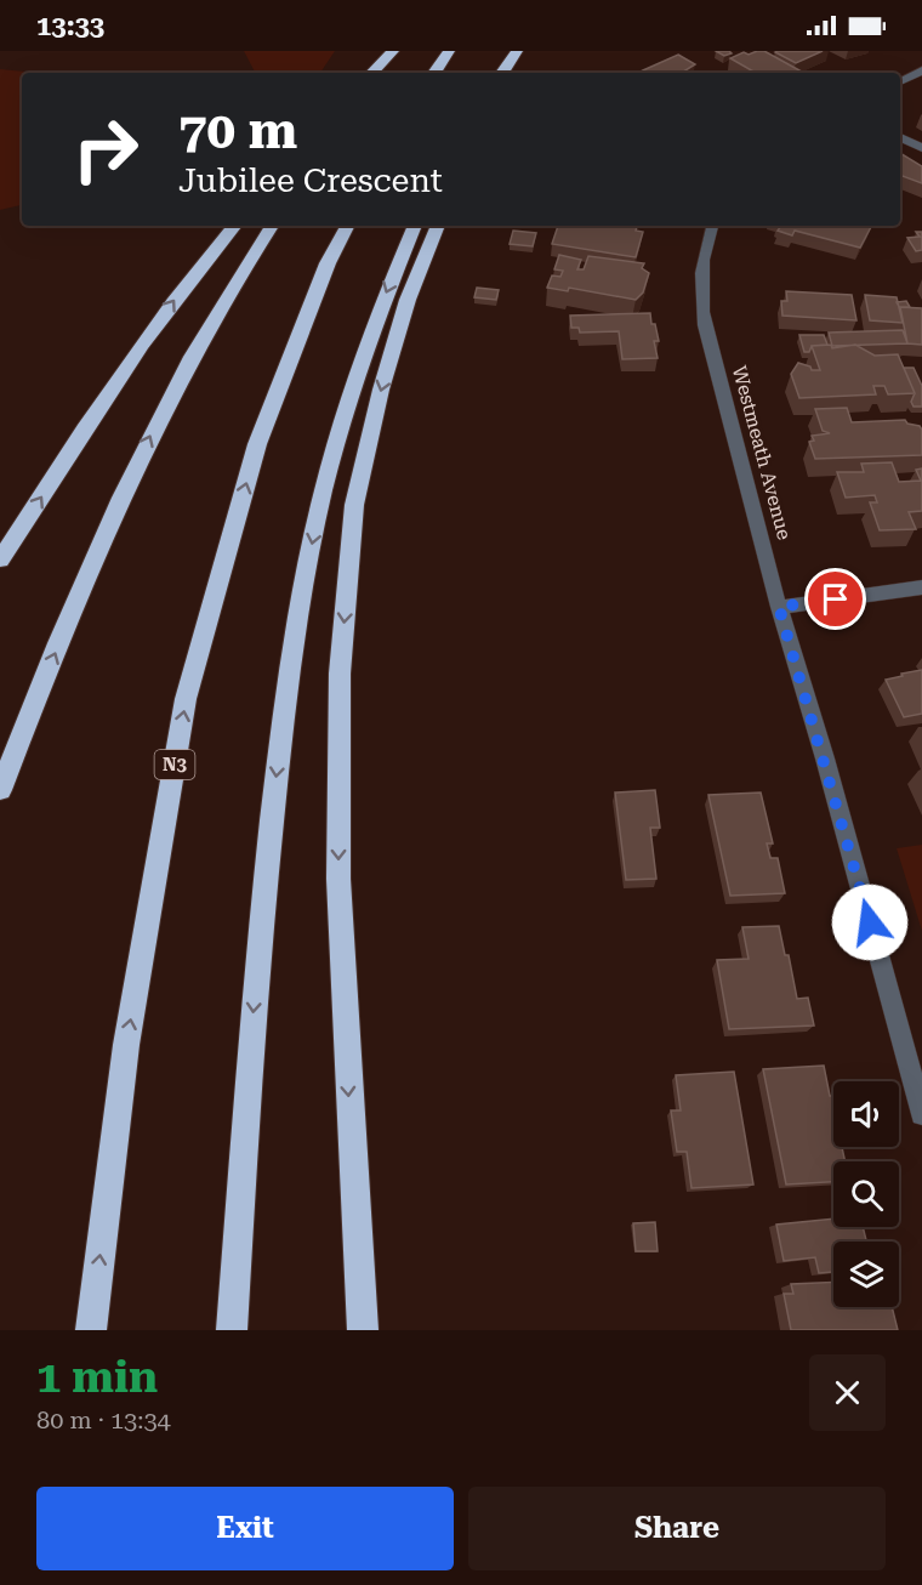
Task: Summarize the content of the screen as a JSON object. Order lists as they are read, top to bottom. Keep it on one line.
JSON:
{"streets":{"highway":["N3"],"street":["Westmeath Avenue"]},"page":{"status":"13:33","turn":["70 m","Jubilee Crescent"],"heading":["1 min","80 m · 13:34"],"buttons":["Exit","Share"]}}
